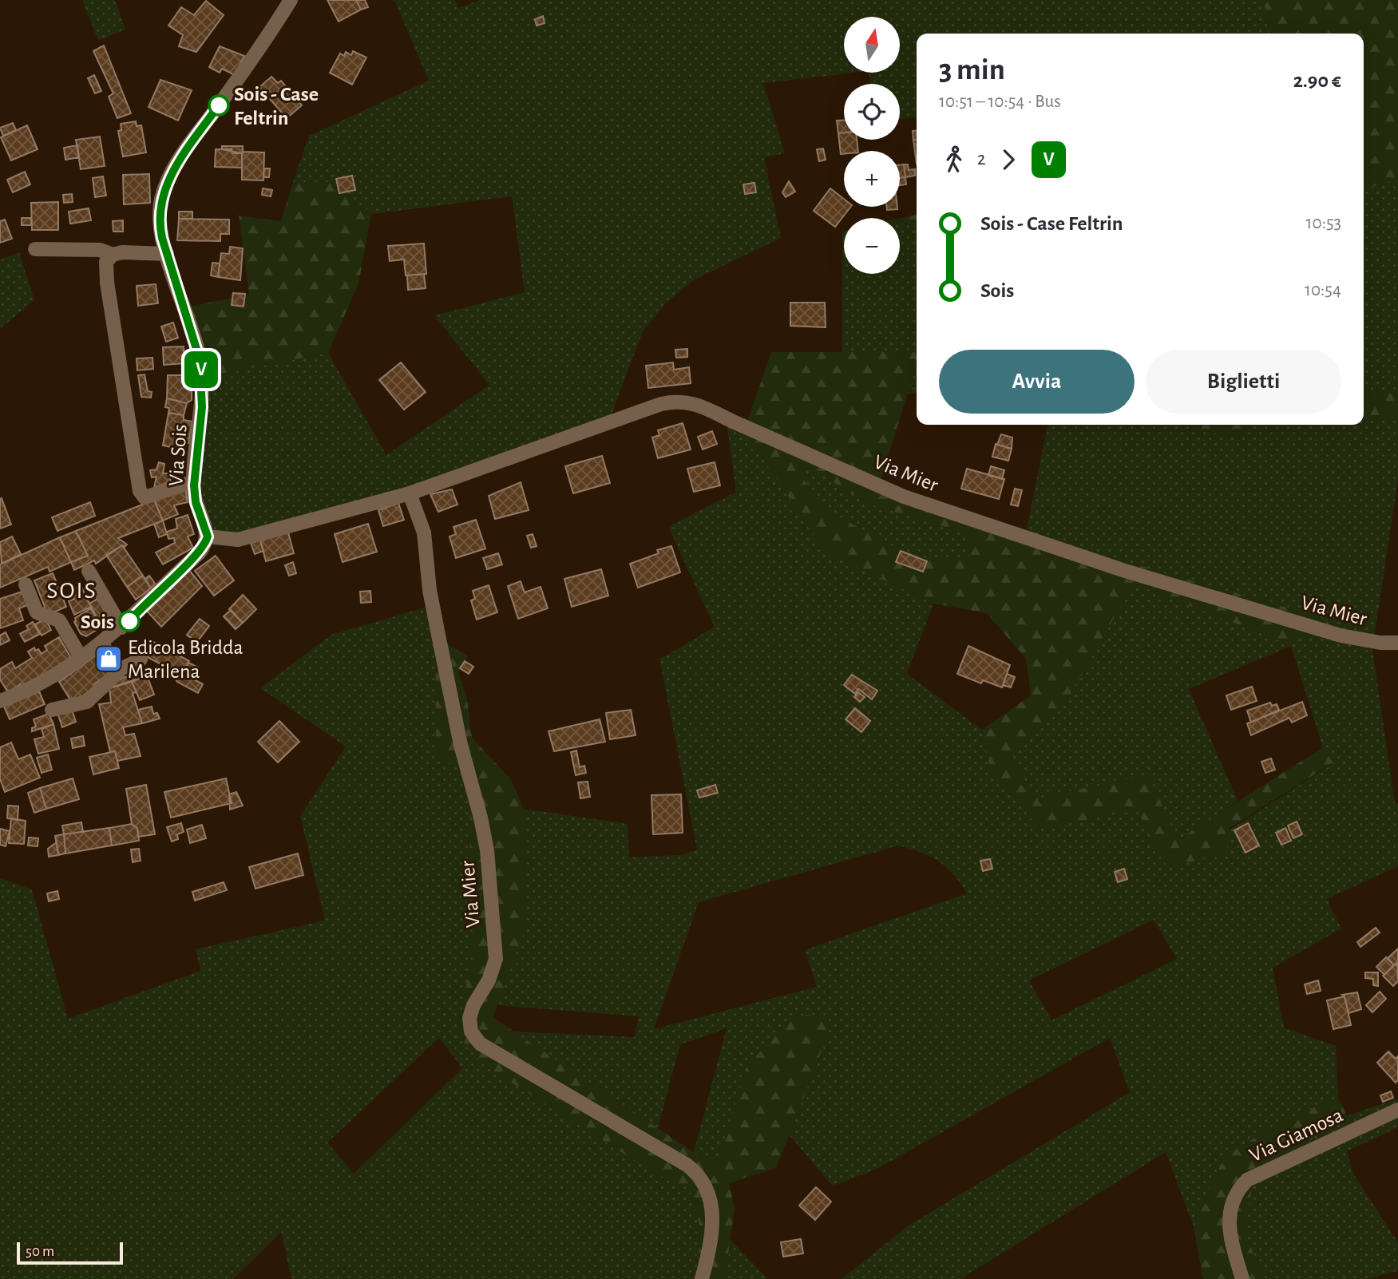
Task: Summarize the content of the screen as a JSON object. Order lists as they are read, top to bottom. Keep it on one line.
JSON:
{"streets":{"street":["Via Sois","Via Mier","Via Giamosa"]},"crossings":[["Via Sois","Via Mier"]],"districts":["SOIS"],"places":{"other":["Sois - Case Feltrin","Sois"],"shop":["Edicola Bridda Marilena"]},"lines":["bus line V"],"scale_bar":"50 m","north":"top","page":{"on_map":"V","map_buttons":["+","−"],"heading":["3 min","10:51 – 10:54 · Bus","2.90 €"],"legs":["2","V"],"list":[{"name":"Sois - Case Feltrin","value":"10:53"},{"name":"Sois","value":"10:54"}],"buttons":["Avvia","Biglietti"],"scale":"50 m"}}
